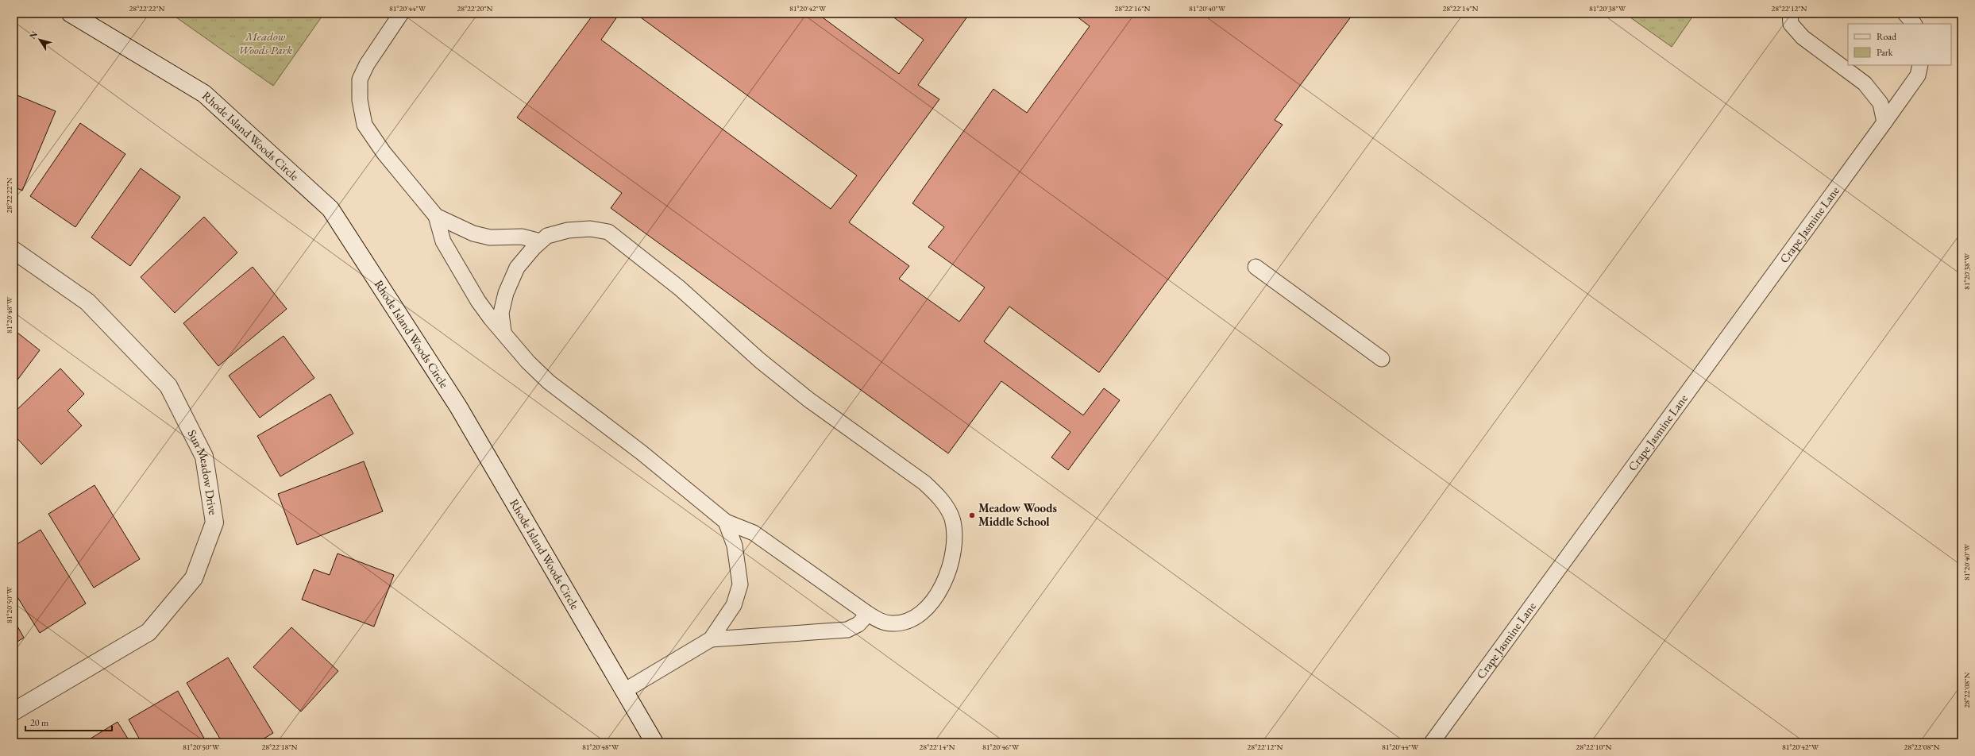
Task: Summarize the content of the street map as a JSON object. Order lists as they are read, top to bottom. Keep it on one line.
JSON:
{"streets":{"street":["Rhode Island Woods Circle","Sun Meadow Drive"],"lane":["Crape Jasmine Lane"]},"parks":["Meadow Woods Park"],"places":["Meadow Woods Middle School"],"legend":["Road","Park"],"scale_bar":"20 m","north":"top left","coordinates":["28°22'22\"N","81°20'44\"W","28°22'20\"N","81°20'42\"W","28°22'16\"N","81°20'40\"W","28°22'14\"N","81°20'38\"W","28°22'12\"N","81°20'48\"W","81°20'50\"W","28°22'08\"N","28°22'18\"N","81°20'46\"W","28°22'10\"N"]}
